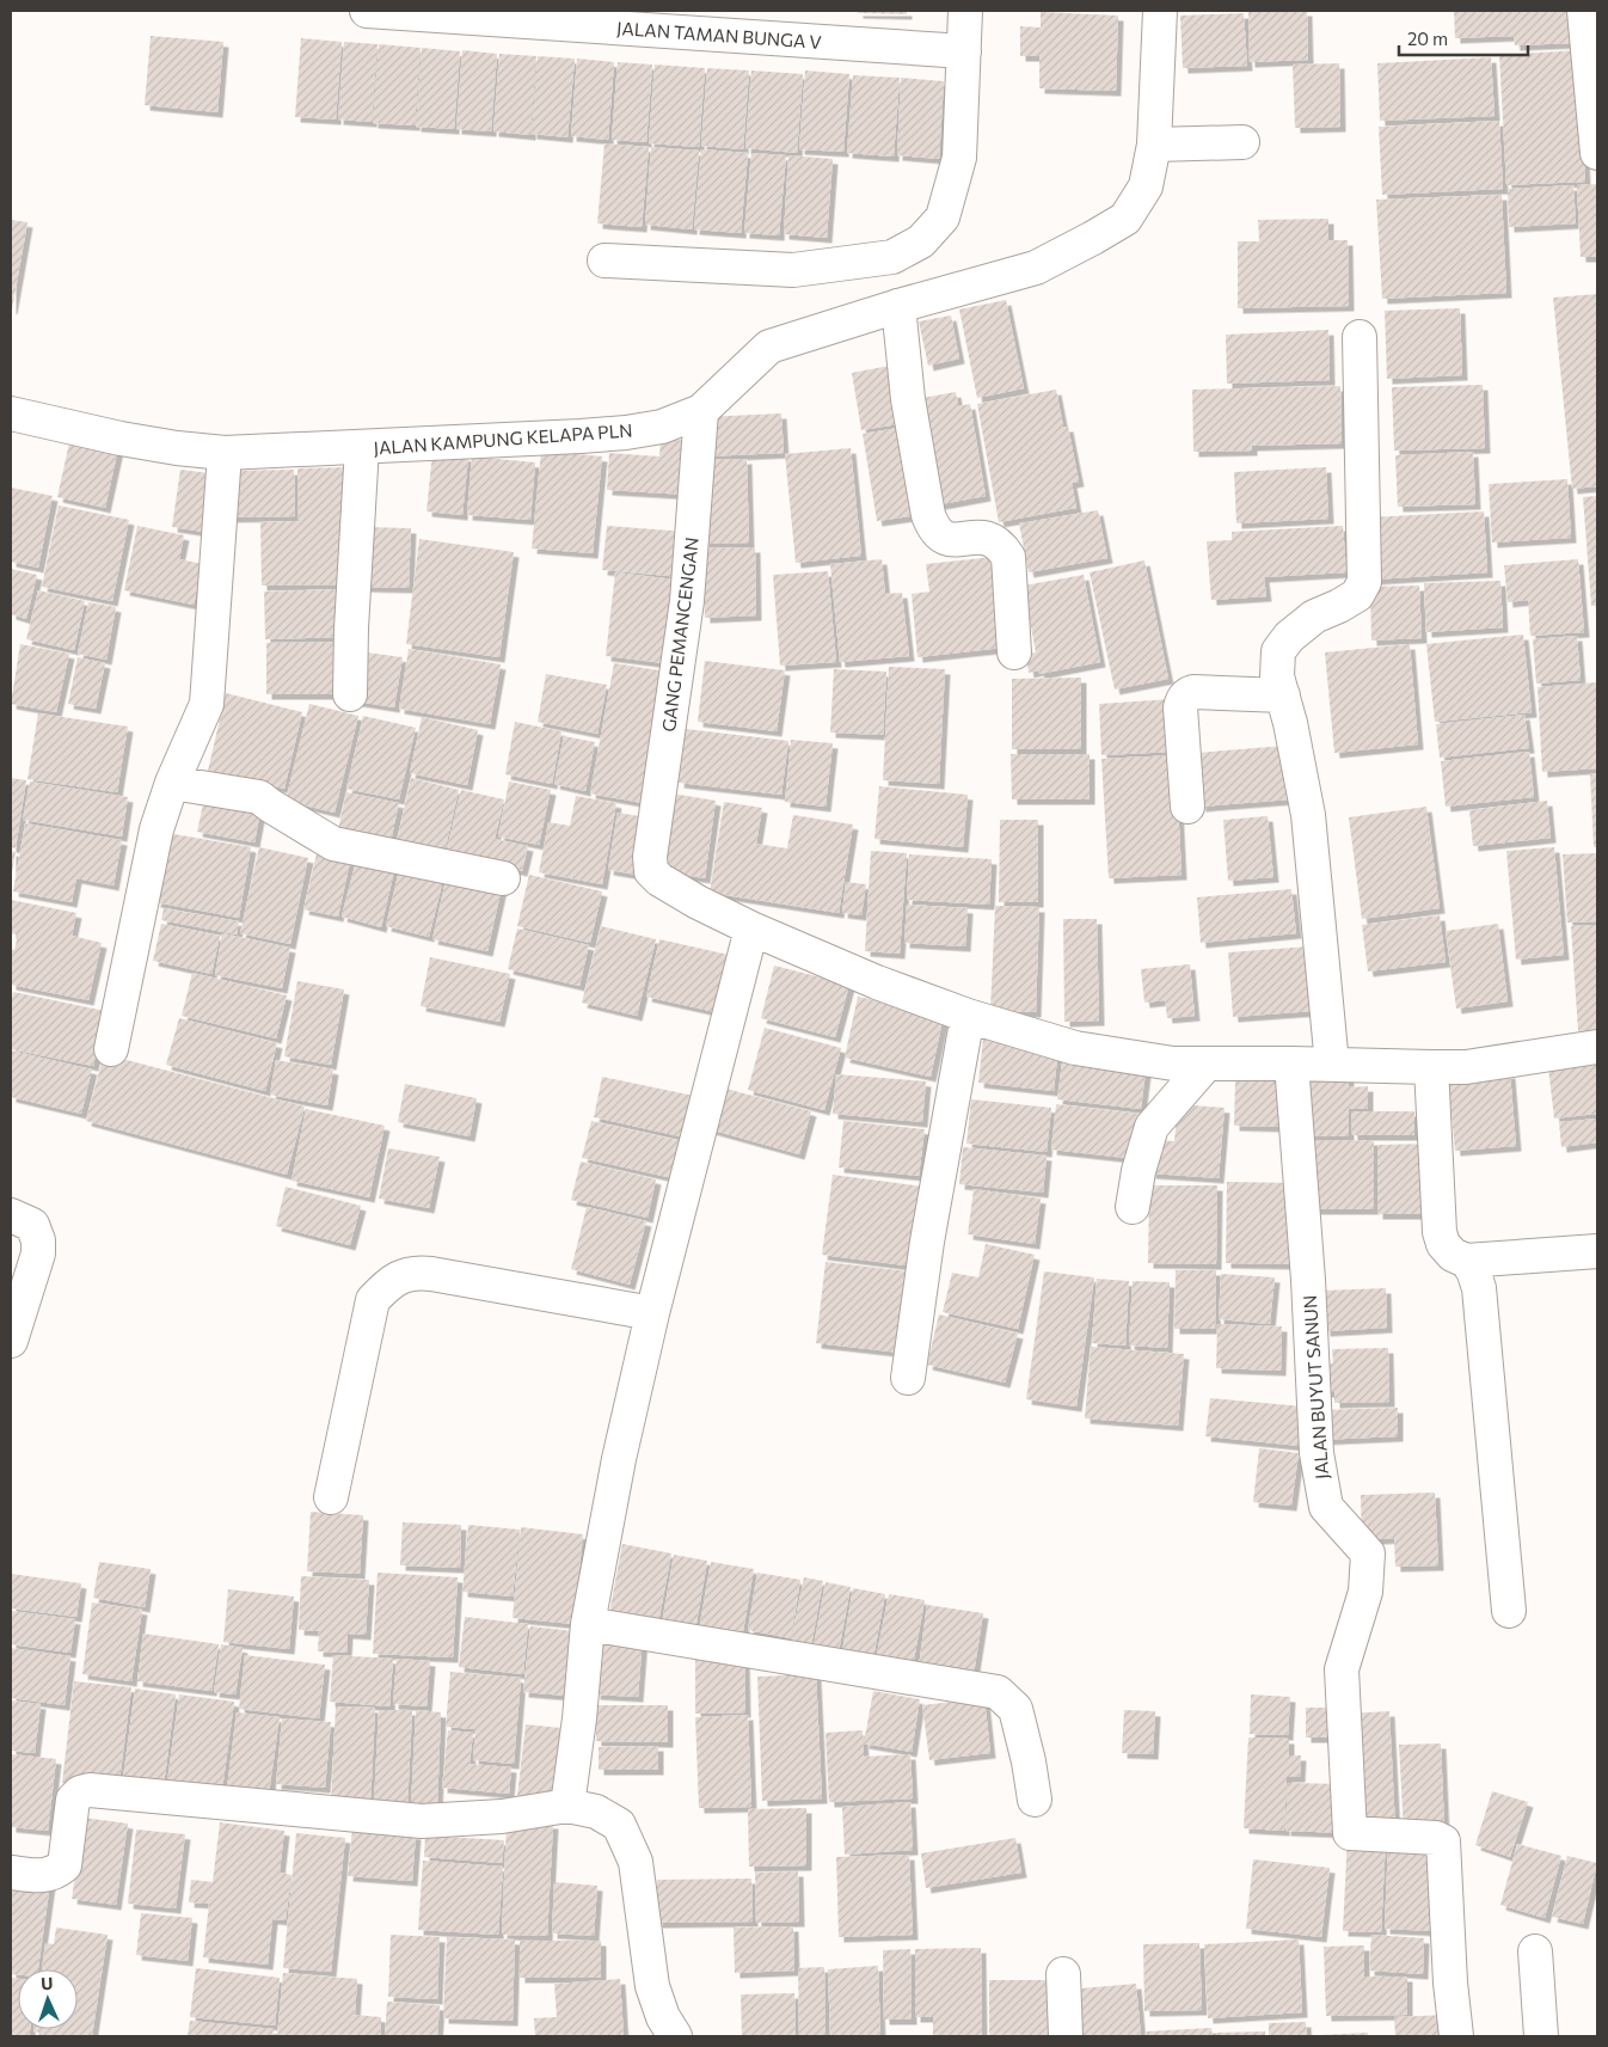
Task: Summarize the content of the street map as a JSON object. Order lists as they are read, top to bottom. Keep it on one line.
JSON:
{"streets":{"street":["JALAN TAMAN BUNGA V","JALAN KAMPUNG KELAPA PLN","GANG PEMANCENGAN","JALAN BUYUT SANUN"]},"crossings":[["JALAN KAMPUNG KELAPA PLN","GANG PEMANCENGAN"]],"scale_bar":"20 m","north":"top"}
